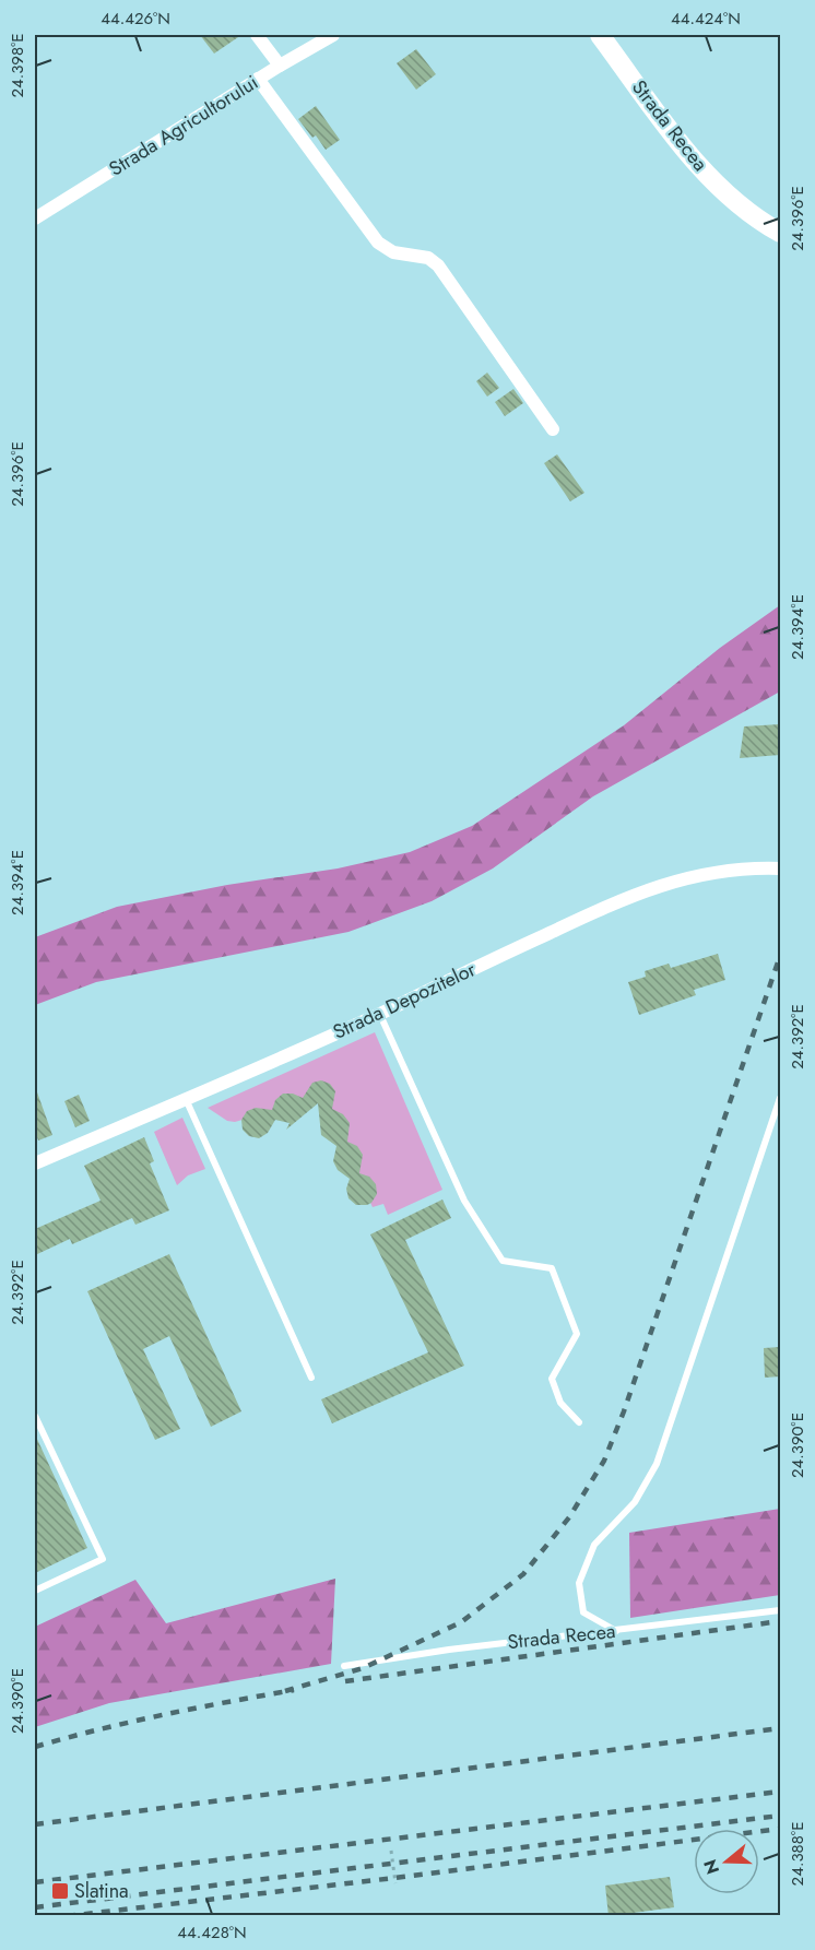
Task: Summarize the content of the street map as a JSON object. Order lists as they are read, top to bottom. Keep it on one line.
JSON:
{"streets":{"main road":["Strada Recea"],"street":["Strada Agricultorului","Strada Depozitelor"]},"places":{"transit":["Slatina"]},"north":"left","coordinates":["44.426°N","44.424°N","24.398°E","24.396°E","24.394°E","24.392°E","24.390°E","24.388°E","44.428°N"]}
